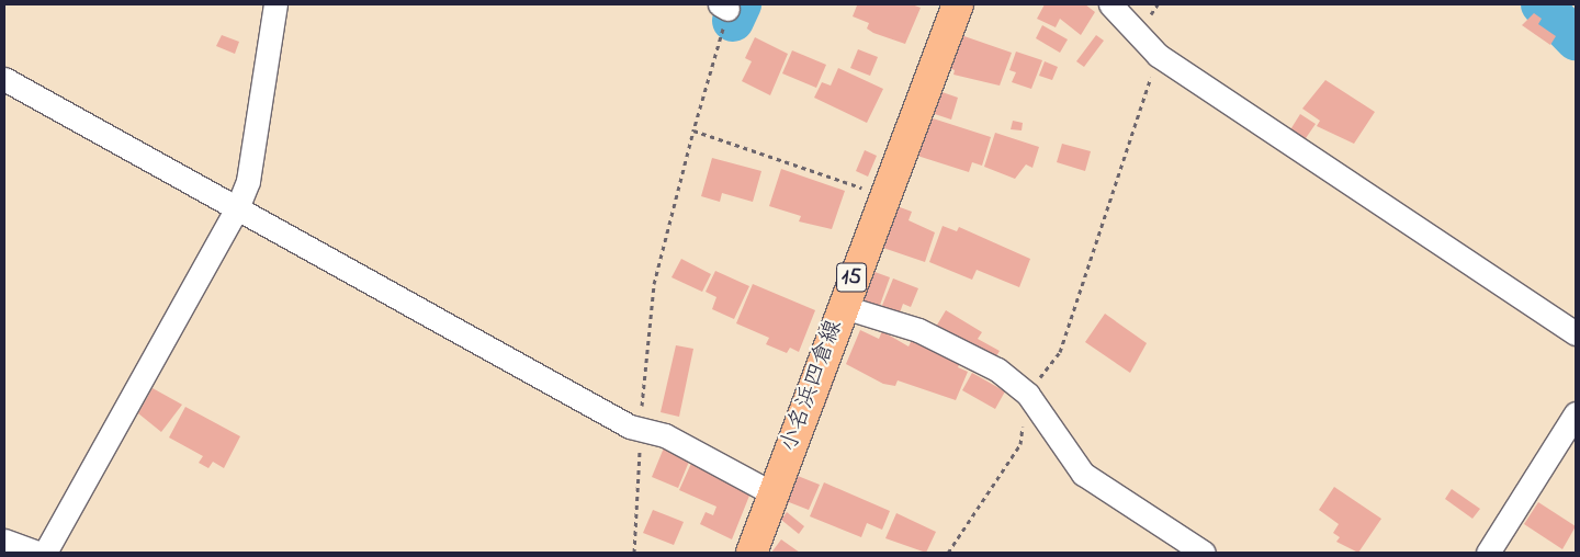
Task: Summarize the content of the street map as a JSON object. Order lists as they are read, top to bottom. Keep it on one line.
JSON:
{"streets":{"main road":["15","小名浜四倉線"]}}
